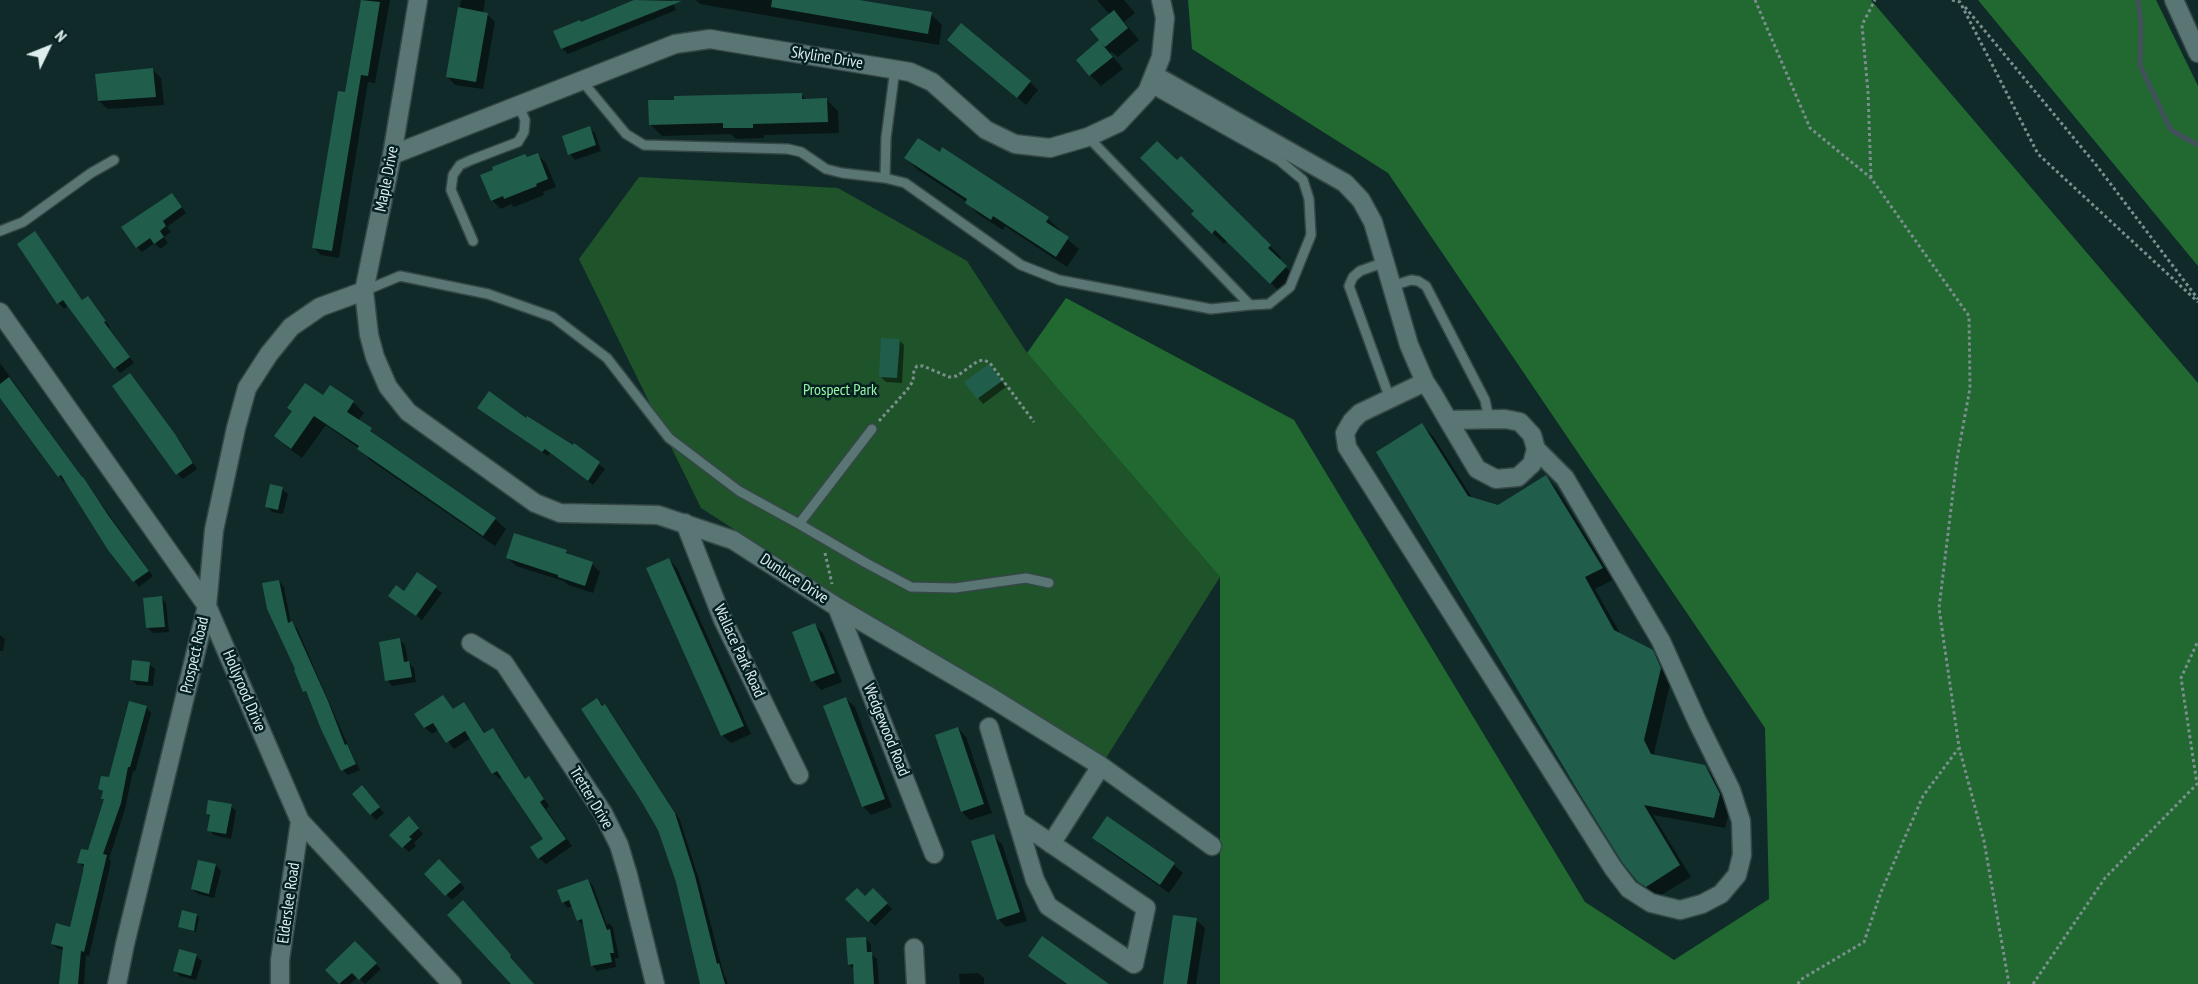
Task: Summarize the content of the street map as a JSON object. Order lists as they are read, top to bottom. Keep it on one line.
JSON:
{"streets":{"street":["Skyline Drive","Maple Drive","Dunluce Drive","Wallace Park Road","Prospect Road","Hollyrood Drive","Wedgewood Road","Tretter Drive","Elderslee Road"]},"crossings":[["Skyline Drive","Maple Drive"],["Maple Drive","Dunluce Drive"],["Maple Drive","Hollyrood Drive"],["Dunluce Drive","Wallace Park Road"],["Dunluce Drive","Wedgewood Road"],["Prospect Road","Hollyrood Drive"],["Hollyrood Drive","Elderslee Road"]],"parks":["Prospect Park"],"north":"top right"}
